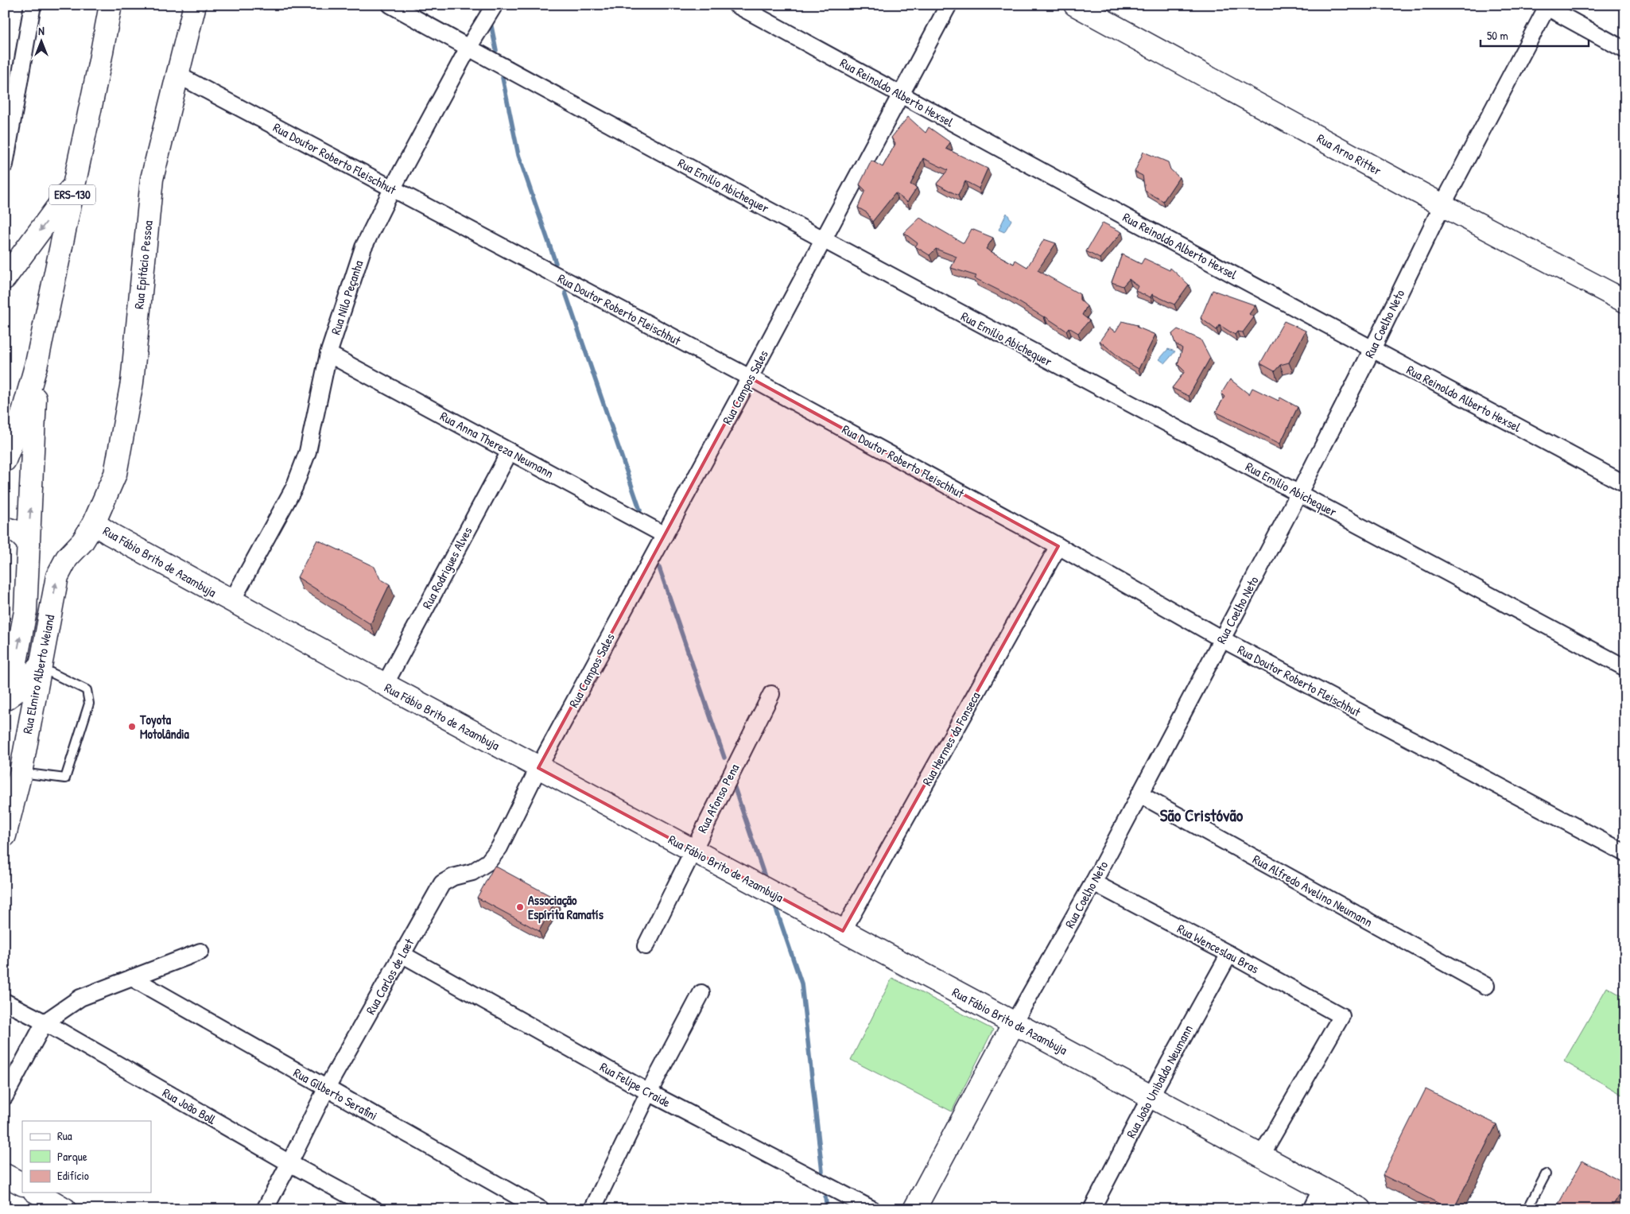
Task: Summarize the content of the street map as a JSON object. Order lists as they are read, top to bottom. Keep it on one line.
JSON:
{"streets":{"street":["Rua Reinoldo Alberto Hexsel","Rua Arno Ritter","Rua Doutor Roberto Fleischhut","Rua Emilio Abichequer","ERS-130","Rua Epitácio Pessoa","Rua Nilo Peçanha","Rua Coelho Neto","Rua Campos Sales","Rua Anna Thereza Neumann","Rua Fábio Brito de Azambuja","Rua Rodrigues Alves","Rua Elmiro Alberto Weiand","Rua Hermes da Fonseca","Rua Afonso Pena","Rua Alfredo Avelino Neumann","Rua Wenceslau Bras","Rua Carlos de Laet","Rua João Unibaldo Neumann","Rua Felipe Craide","Rua Gilberto Serafini","Rua João Boll"]},"crossings":[["Rua Reinoldo Alberto Hexsel","Rua Coelho Neto"],["Rua Reinoldo Alberto Hexsel","Rua Campos Sales"],["Rua Arno Ritter","Rua Coelho Neto"],["Rua Doutor Roberto Fleischhut","Rua Epitácio Pessoa"],["Rua Doutor Roberto Fleischhut","Rua Nilo Peçanha"],["Rua Doutor Roberto Fleischhut","Rua Coelho Neto"],["Rua Doutor Roberto Fleischhut","Rua Campos Sales"],["Rua Doutor Roberto Fleischhut","Rua Hermes da Fonseca"],["Rua Emilio Abichequer","Rua Nilo Peçanha"],["Rua Emilio Abichequer","Rua Coelho Neto"],["Rua Emilio Abichequer","Rua Campos Sales"],["Rua Epitácio Pessoa","Rua Fábio Brito de Azambuja"],["Rua Epitácio Pessoa","Rua Elmiro Alberto Weiand"],["Rua Nilo Peçanha","Rua Anna Thereza Neumann"],["Rua Nilo Peçanha","Rua Fábio Brito de Azambuja"],["Rua Coelho Neto","Rua Fábio Brito de Azambuja"],["Rua Coelho Neto","Rua Alfredo Avelino Neumann"],["Rua Coelho Neto","Rua Wenceslau Bras"],["Rua Campos Sales","Rua Anna Thereza Neumann"],["Rua Campos Sales","Rua Fábio Brito de Azambuja"],["Rua Campos Sales","Rua Carlos de Laet"],["Rua Anna Thereza Neumann","Rua Rodrigues Alves"],["Rua Fábio Brito de Azambuja","Rua Rodrigues Alves"],["Rua Fábio Brito de Azambuja","Rua Elmiro Alberto Weiand"],["Rua Fábio Brito de Azambuja","Rua Hermes da Fonseca"],["Rua Fábio Brito de Azambuja","Rua Afonso Pena"],["Rua Fábio Brito de Azambuja","Rua Wenceslau Bras"],["Rua Fábio Brito de Azambuja","Rua Carlos de Laet"],["Rua Fábio Brito de Azambuja","Rua João Unibaldo Neumann"],["Rua Wenceslau Bras","Rua João Unibaldo Neumann"],["Rua Carlos de Laet","Rua Felipe Craide"],["Rua Carlos de Laet","Rua Gilberto Serafini"],["Rua Carlos de Laet","Rua João Boll"]],"districts":["São Cristóvão"],"places":["Toyota Motolândia","Associação Espírita Ramatís"],"legend":["Rua","Parque","Edifício"],"scale_bar":"50 m","north":"top"}
